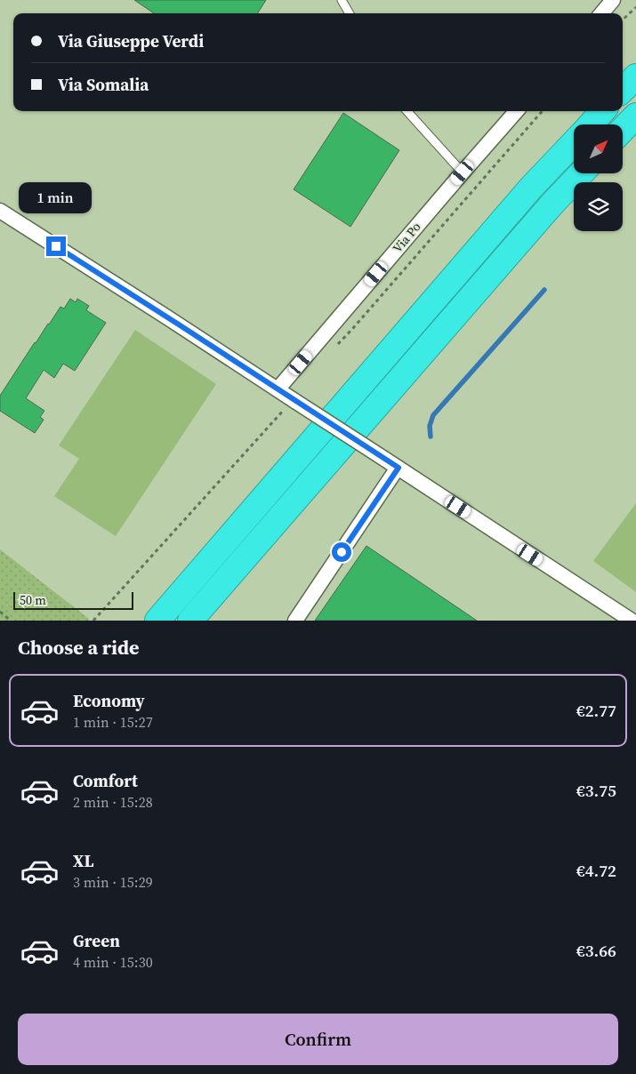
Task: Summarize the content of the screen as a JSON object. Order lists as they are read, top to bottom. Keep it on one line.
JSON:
{"streets":{"street":["Via Po"]},"scale_bar":"50 m","north":"top right","page":{"banner":["Via Giuseppe Verdi","Via Somalia"],"bubble":"1 min","scale":"50 m","heading":"Choose a ride","list":[{"name":"Economy","note":"1 min · 15:27","value":"€2.77"},{"name":"Comfort","note":"2 min · 15:28","value":"€3.75"},{"name":"XL","note":"3 min · 15:29","value":"€4.72"},{"name":"Green","note":"4 min · 15:30","value":"€3.66"}],"buttons":"Confirm"}}
